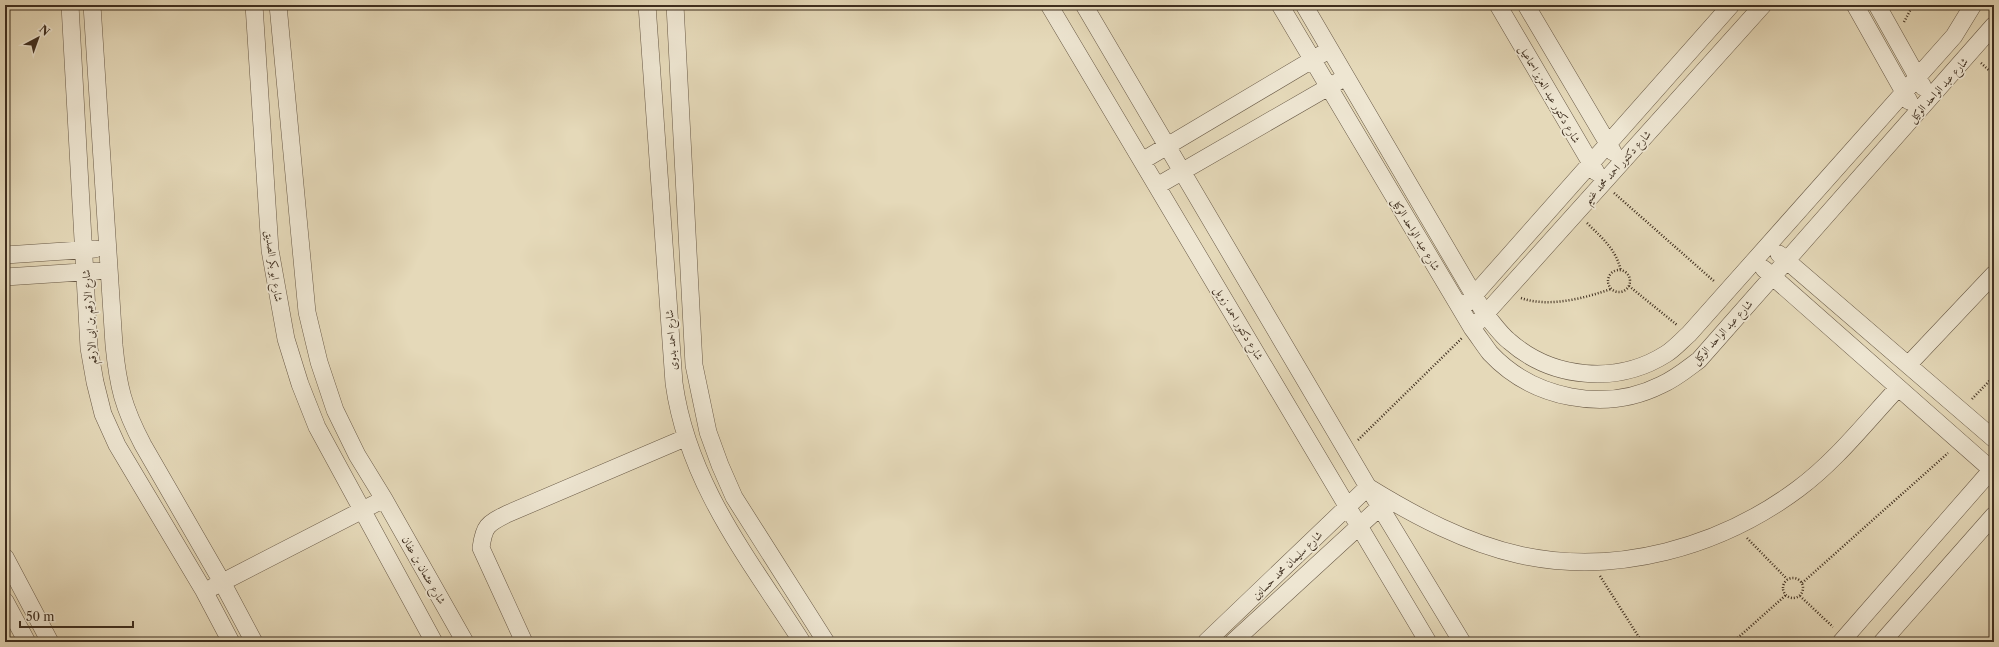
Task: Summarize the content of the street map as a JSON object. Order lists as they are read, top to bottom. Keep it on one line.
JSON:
{"streets":{"street":["شارع عبد الواحد الوكيل","شارع دكتور عبد العزيز اسماعيل","شارع دكتور احمد محمد غنيم","شارع ابو بكر الصديق","شارع الارقم بن ابى الارقم","شارع دكتور احمد زويل","شارع احمد بدوى","شارع سليمان محمد حسانين","شارع عثمان بن عفان"]},"crossings":[["شارع عبد الواحد الوكيل","شارع دكتور احمد محمد غنيم"],["شارع دكتور عبد العزيز اسماعيل","شارع دكتور احمد محمد غنيم"],["شارع دكتور احمد زويل","شارع سليمان محمد حسانين"]],"scale_bar":"50 m","north":"top right"}
